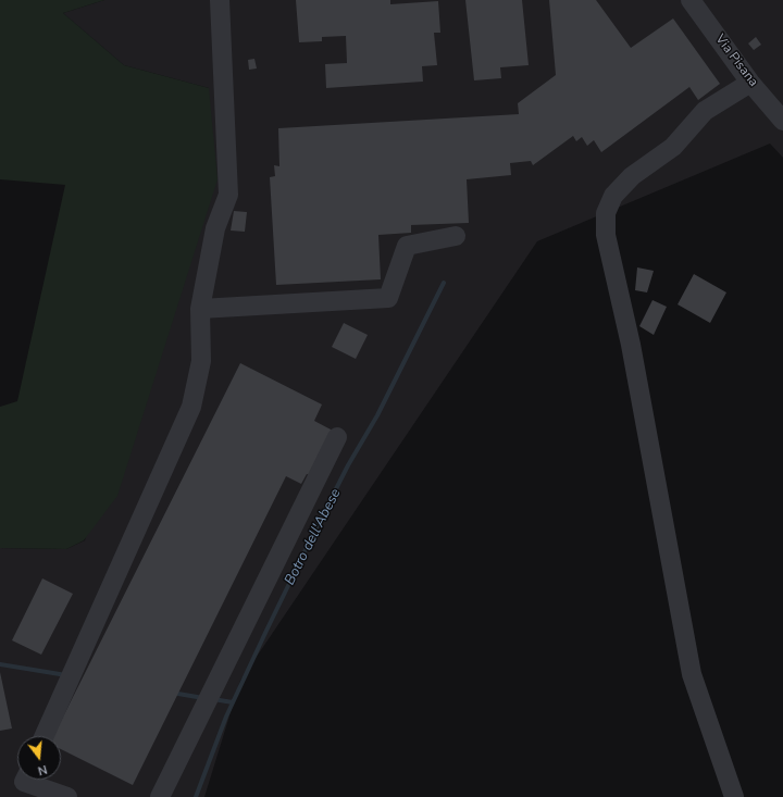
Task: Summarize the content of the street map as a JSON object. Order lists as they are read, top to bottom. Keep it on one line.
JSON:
{"streets":{"street":["Via Pisana"]},"water":["Botro dell'Abese"],"north":"bottom"}
